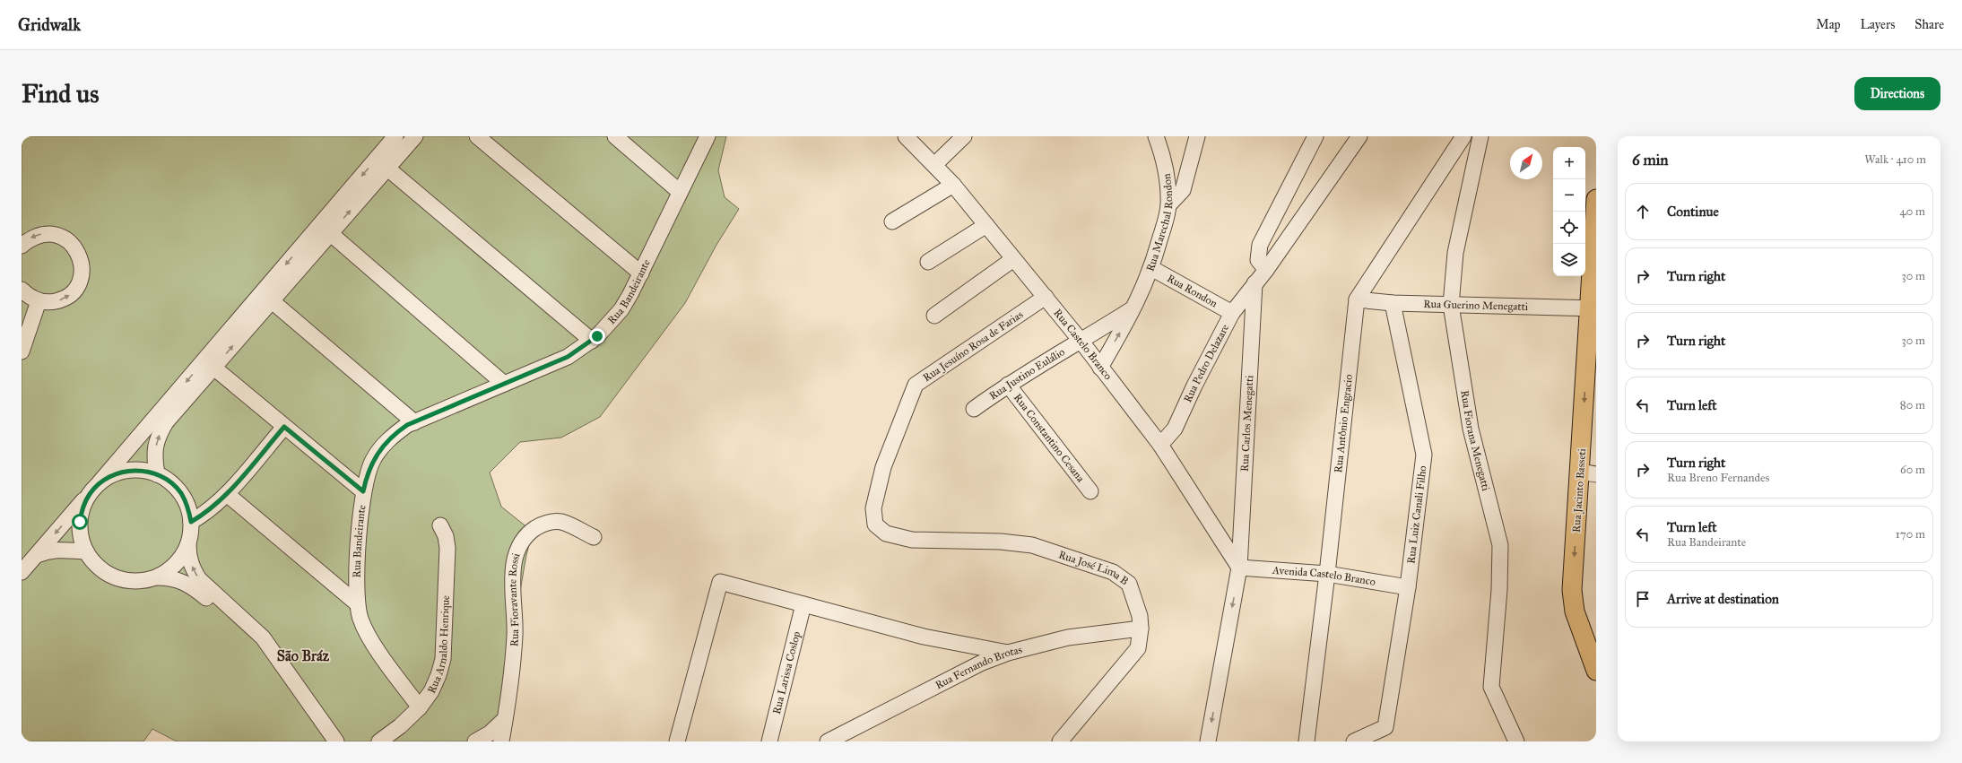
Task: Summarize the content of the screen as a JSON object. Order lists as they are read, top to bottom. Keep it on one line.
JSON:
{"streets":{"main road":["Rua Jacinto Basseti"],"street":["Rua Marechal Rondon","Rua Rondon","Rua Bandeirante","Rua Guerino Menegatti","Rua Castelo Branco","Rua Jesuíno Rosa de Farias","Rua Pedro Delazare","Rua Justino Eulálio","Rua Antônio Engracio","Rua Carlos Menegatti","Rua Constantino Cesana","Rua Fiorana Menegatti","Rua Luiz Canali Filho","Rua José Lima B","Avenida Castelo Branco","Rua Fioravante Rossi","Rua Arnaldo Henrique","Rua Fernando Brotas","Rua Larissa Coslop"]},"crossings":[["Rua Marechal Rondon","Rua Rondon"],["Rua Marechal Rondon","Rua Castelo Branco"],["Rua Rondon","Rua Pedro Delazare"],["Rua Bandeirante","Rua Arnaldo Henrique"],["Rua Guerino Menegatti","Rua Antônio Engracio"],["Rua Guerino Menegatti","Rua Fiorana Menegatti"],["Rua Guerino Menegatti","Rua Jacinto Basseti"],["Rua Guerino Menegatti","Rua Luiz Canali Filho"],["Rua Castelo Branco","Rua Jesuíno Rosa de Farias"],["Rua Castelo Branco","Rua Pedro Delazare"],["Rua Castelo Branco","Rua Justino Eulálio"],["Rua Castelo Branco","Rua Carlos Menegatti"],["Rua Castelo Branco","Avenida Castelo Branco"],["Rua Jesuíno Rosa de Farias","Rua José Lima B"],["Rua Pedro Delazare","Rua Carlos Menegatti"],["Rua Justino Eulálio","Rua Constantino Cesana"],["Rua Antônio Engracio","Avenida Castelo Branco"],["Rua Carlos Menegatti","Avenida Castelo Branco"],["Rua Luiz Canali Filho","Avenida Castelo Branco"],["Rua José Lima B","Rua Fernando Brotas"]],"one_way":["Rua Carlos Menegatti","Rua Jacinto Basseti"],"districts":["São Bráz"],"north":"top right","page":{"header":"Gridwalk","nav":["Map","Layers","Share"],"buttons":"Directions","title":"Find us","heading":["6 min","Walk · 410 m"],"map_buttons":["+","−"],"list":[["Continue","40 m"],["Turn right","30 m"],["Turn right","30 m"],["Turn left","80 m"],["Turn right","Rua Breno Fernandes","60 m"],["Turn left","Rua Bandeirante","170 m"],"Arrive at destination"]}}
